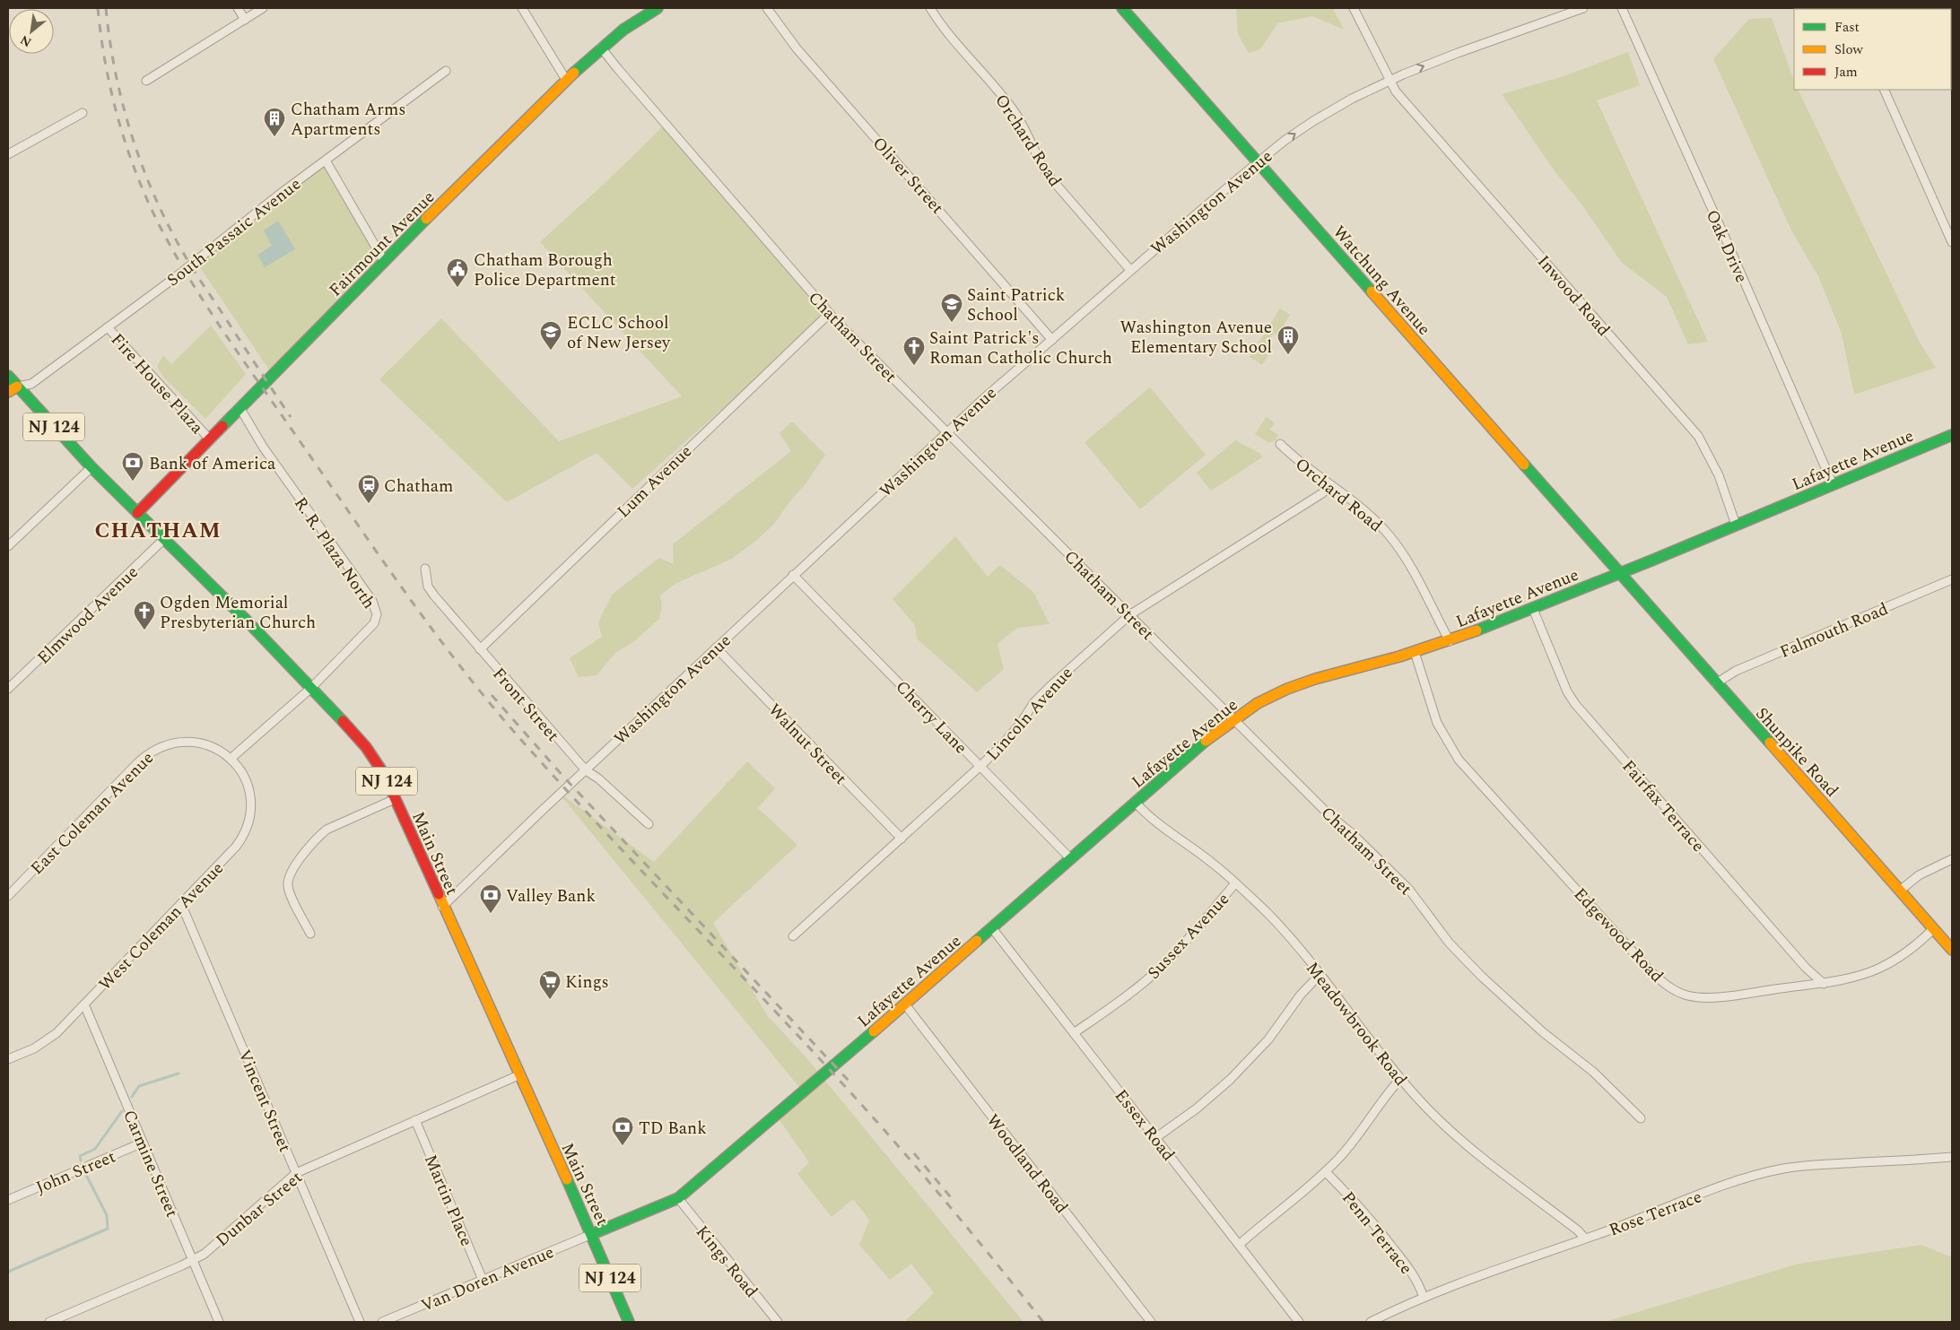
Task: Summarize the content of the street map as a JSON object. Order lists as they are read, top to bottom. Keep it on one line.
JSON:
{"streets":{"main road":["Fairmount Avenue","Watchung Avenue","NJ 124","Lafayette Avenue","Shunpike Road","Main Street"],"street":["Orchard Road","Oliver Street","Washington Avenue","South Passaic Avenue","Oak Drive","Inwood Road","Chatham Street","Fire House Plaza","Lum Avenue","R. R. Plaza North","Elmwood Avenue","Falmouth Road","Front Street","Lincoln Avenue","Cherry Lane","Walnut Street","Fairfax Terrace","East Coleman Avenue","West Coleman Avenue","Edgewood Road","Sussex Avenue","Meadowbrook Road","Vincent Street","Essex Road","Carmine Street","Woodland Road","John Street","Martin Place","Dunbar Street","Rose Terrace","Penn Terrace","Kings Road","Van Doren Avenue"]},"crossings":[["Orchard Road","Washington Avenue"],["Orchard Road","Lafayette Avenue"],["Orchard Road","Lincoln Avenue"],["Oliver Street","Washington Avenue"],["Washington Avenue","Watchung Avenue"],["Washington Avenue","Inwood Road"],["Washington Avenue","Chatham Street"],["Washington Avenue","Front Street"],["Washington Avenue","Cherry Lane"],["Washington Avenue","Walnut Street"],["Washington Avenue","Main Street"],["South Passaic Avenue","Fire House Plaza"],["South Passaic Avenue","Main Street"],["Fairmount Avenue","Chatham Street"],["Fairmount Avenue","Fire House Plaza"],["Fairmount Avenue","R. R. Plaza North"],["Fairmount Avenue","Main Street"],["Oak Drive","Lafayette Avenue"],["Watchung Avenue","Lafayette Avenue"],["Watchung Avenue","Shunpike Road"],["Inwood Road","Lafayette Avenue"],["Chatham Street","Lafayette Avenue"],["Chatham Street","Lum Avenue"],["Chatham Street","Lincoln Avenue"],["Lafayette Avenue","Cherry Lane"],["Lafayette Avenue","Shunpike Road"],["Lafayette Avenue","Fairfax Terrace"],["Lafayette Avenue","Main Street"],["Lafayette Avenue","Edgewood Road"],["Lafayette Avenue","Meadowbrook Road"],["Lafayette Avenue","Essex Road"],["Lafayette Avenue","Woodland Road"],["Lafayette Avenue","Kings Road"],["Lafayette Avenue","Van Doren Avenue"],["Lum Avenue","Front Street"],["R. R. Plaza North","East Coleman Avenue"],["R. R. Plaza North","Main Street"],["R. R. Plaza North","West Coleman Avenue"],["Elmwood Avenue","Main Street"],["Falmouth Road","Shunpike Road"],["Lincoln Avenue","Cherry Lane"],["Lincoln Avenue","Walnut Street"],["Shunpike Road","Edgewood Road"],["Fairfax Terrace","Edgewood Road"],["East Coleman Avenue","West Coleman Avenue"],["Main Street","Dunbar Street"],["Main Street","Van Doren Avenue"],["West Coleman Avenue","Vincent Street"],["West Coleman Avenue","Carmine Street"],["Sussex Avenue","Meadowbrook Road"],["Sussex Avenue","Essex Road"],["Meadowbrook Road","Rose Terrace"],["Vincent Street","Dunbar Street"],["Carmine Street","John Street"],["Carmine Street","Dunbar Street"],["Martin Place","Dunbar Street"],["Martin Place","Van Doren Avenue"],["Rose Terrace","Penn Terrace"]],"districts":["CHATHAM"],"places":{"building":["Chatham Arms Apartments","Washington Avenue Elementary School"],"public building":["Chatham Borough Police Department"],"school or university":["Saint Patrick School","ECLC School of New Jersey"],"church":["Saint Patrick's Roman Catholic Church","Ogden Memorial Presbyterian Church"],"bank":["Bank of America","Valley Bank","TD Bank"],"station":["Chatham"],"supermarket":["Kings"]},"legend":["Fast","Slow","Jam"],"north":"bottom left"}
